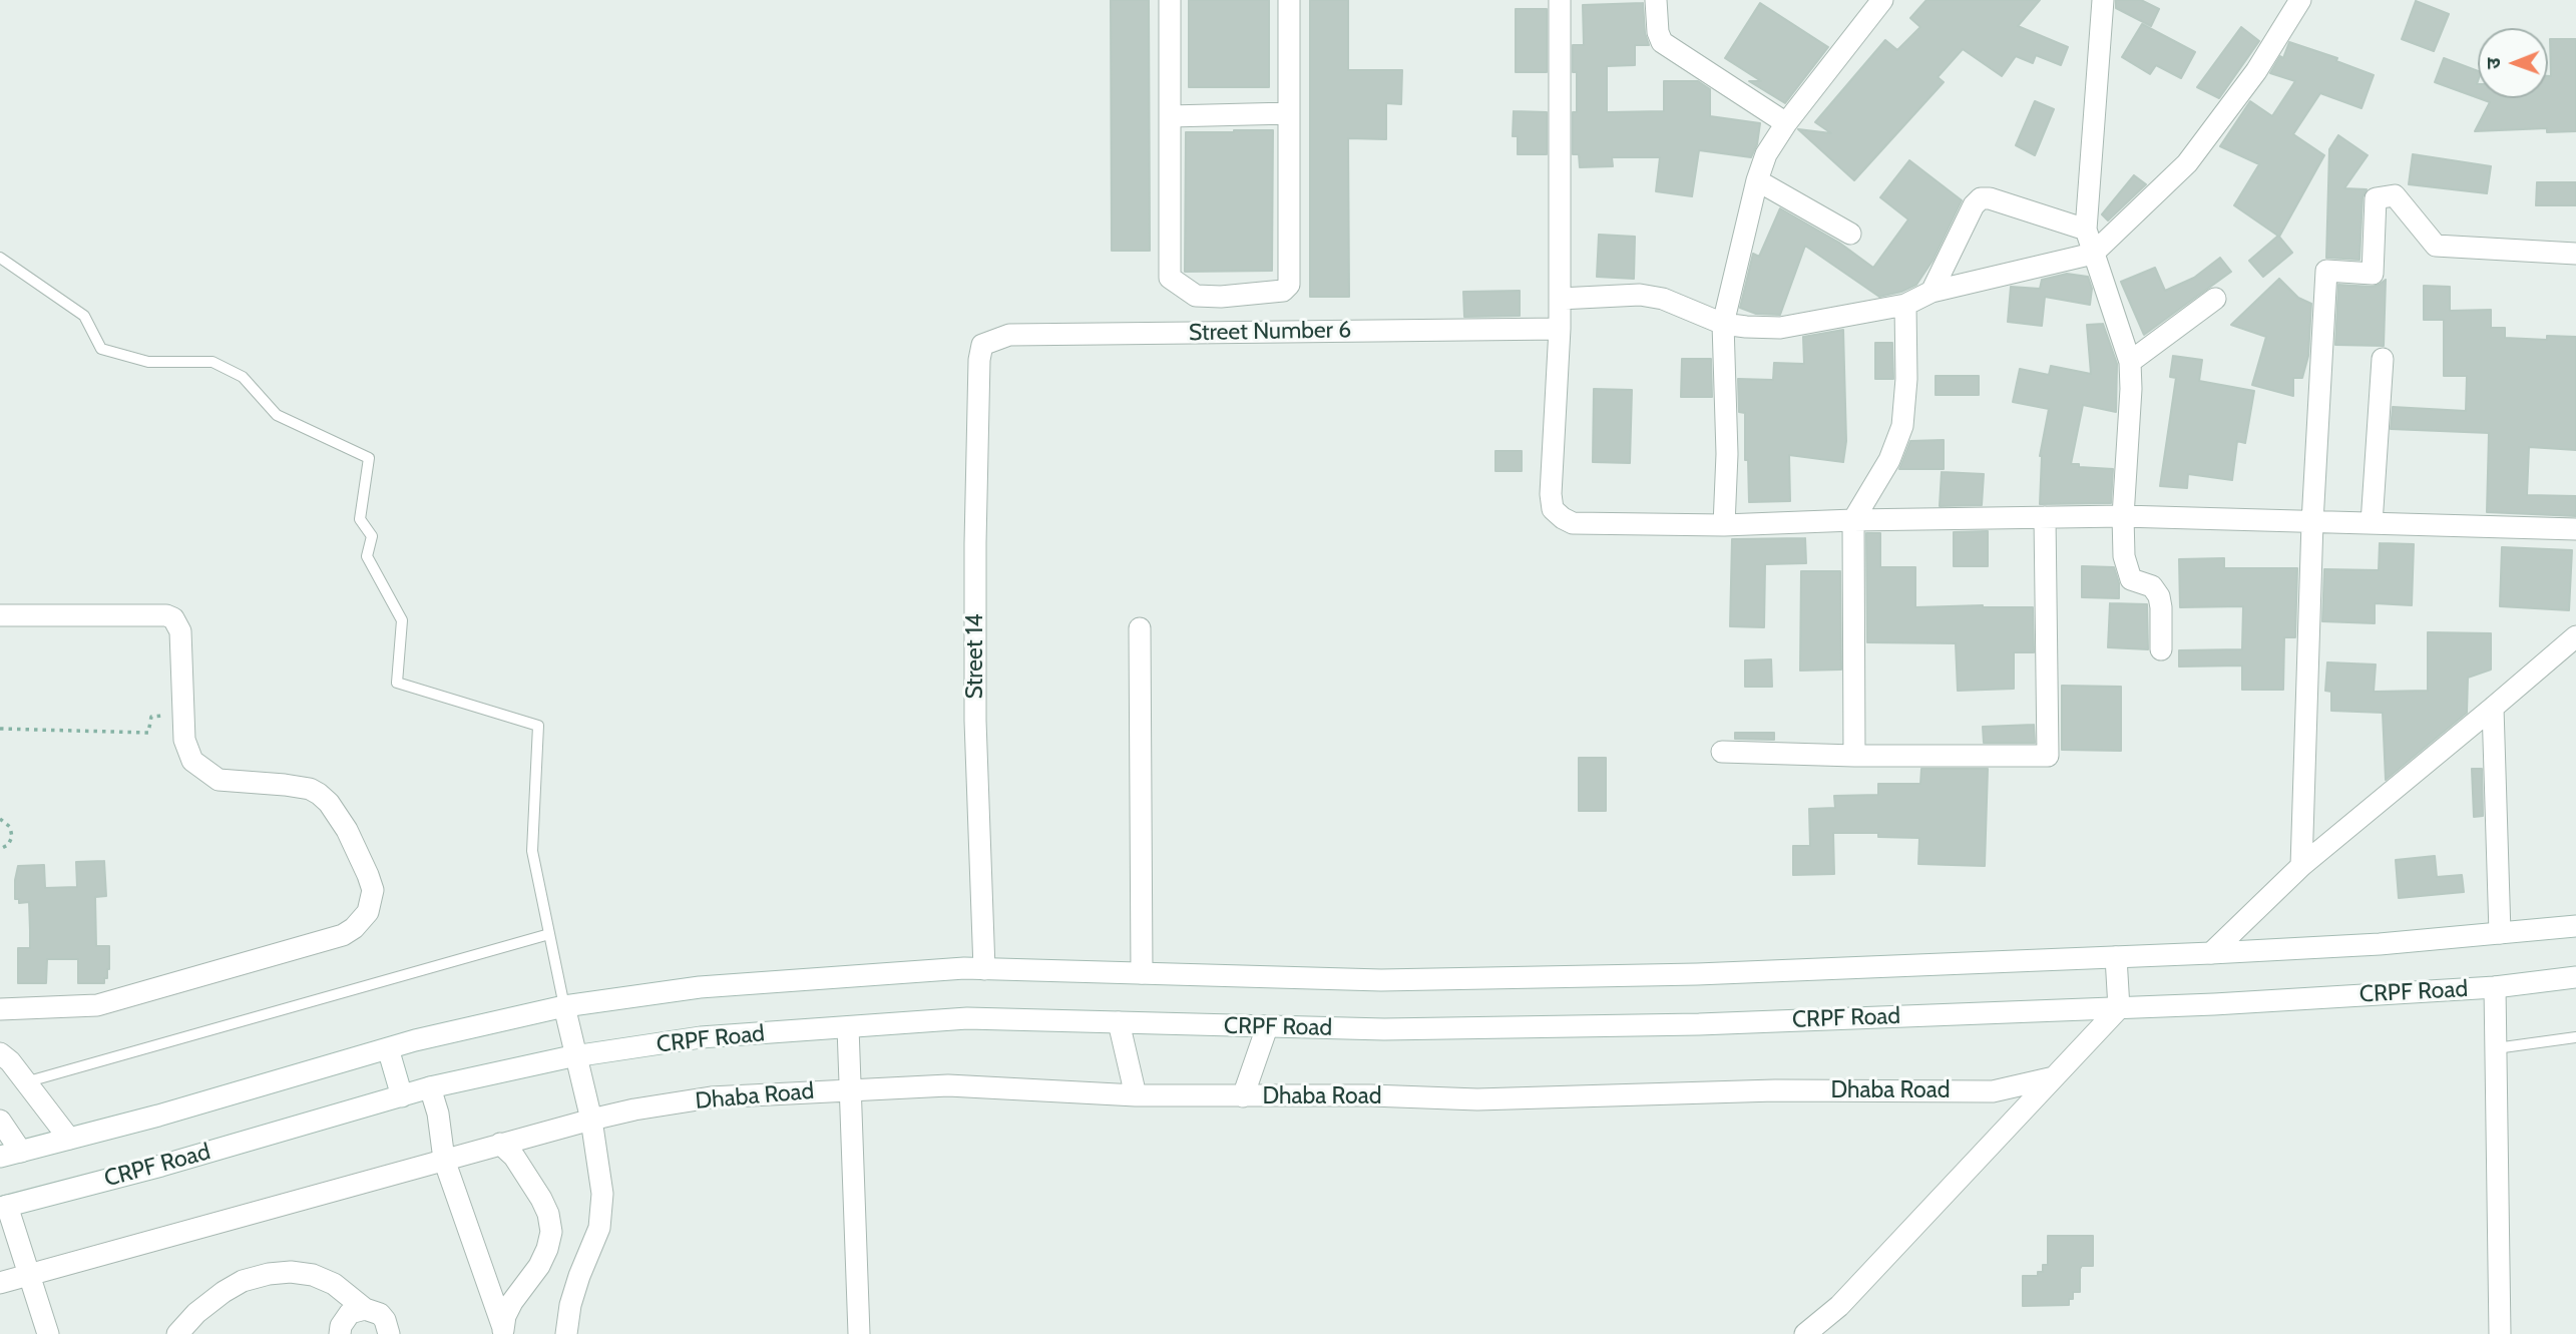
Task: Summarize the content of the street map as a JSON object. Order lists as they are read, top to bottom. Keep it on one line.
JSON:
{"streets":{"street":["Street Number 6","Street 14","CRPF Road","Dhaba Road"]},"crossings":[["Street Number 6","Street 14"]],"north":"left"}
